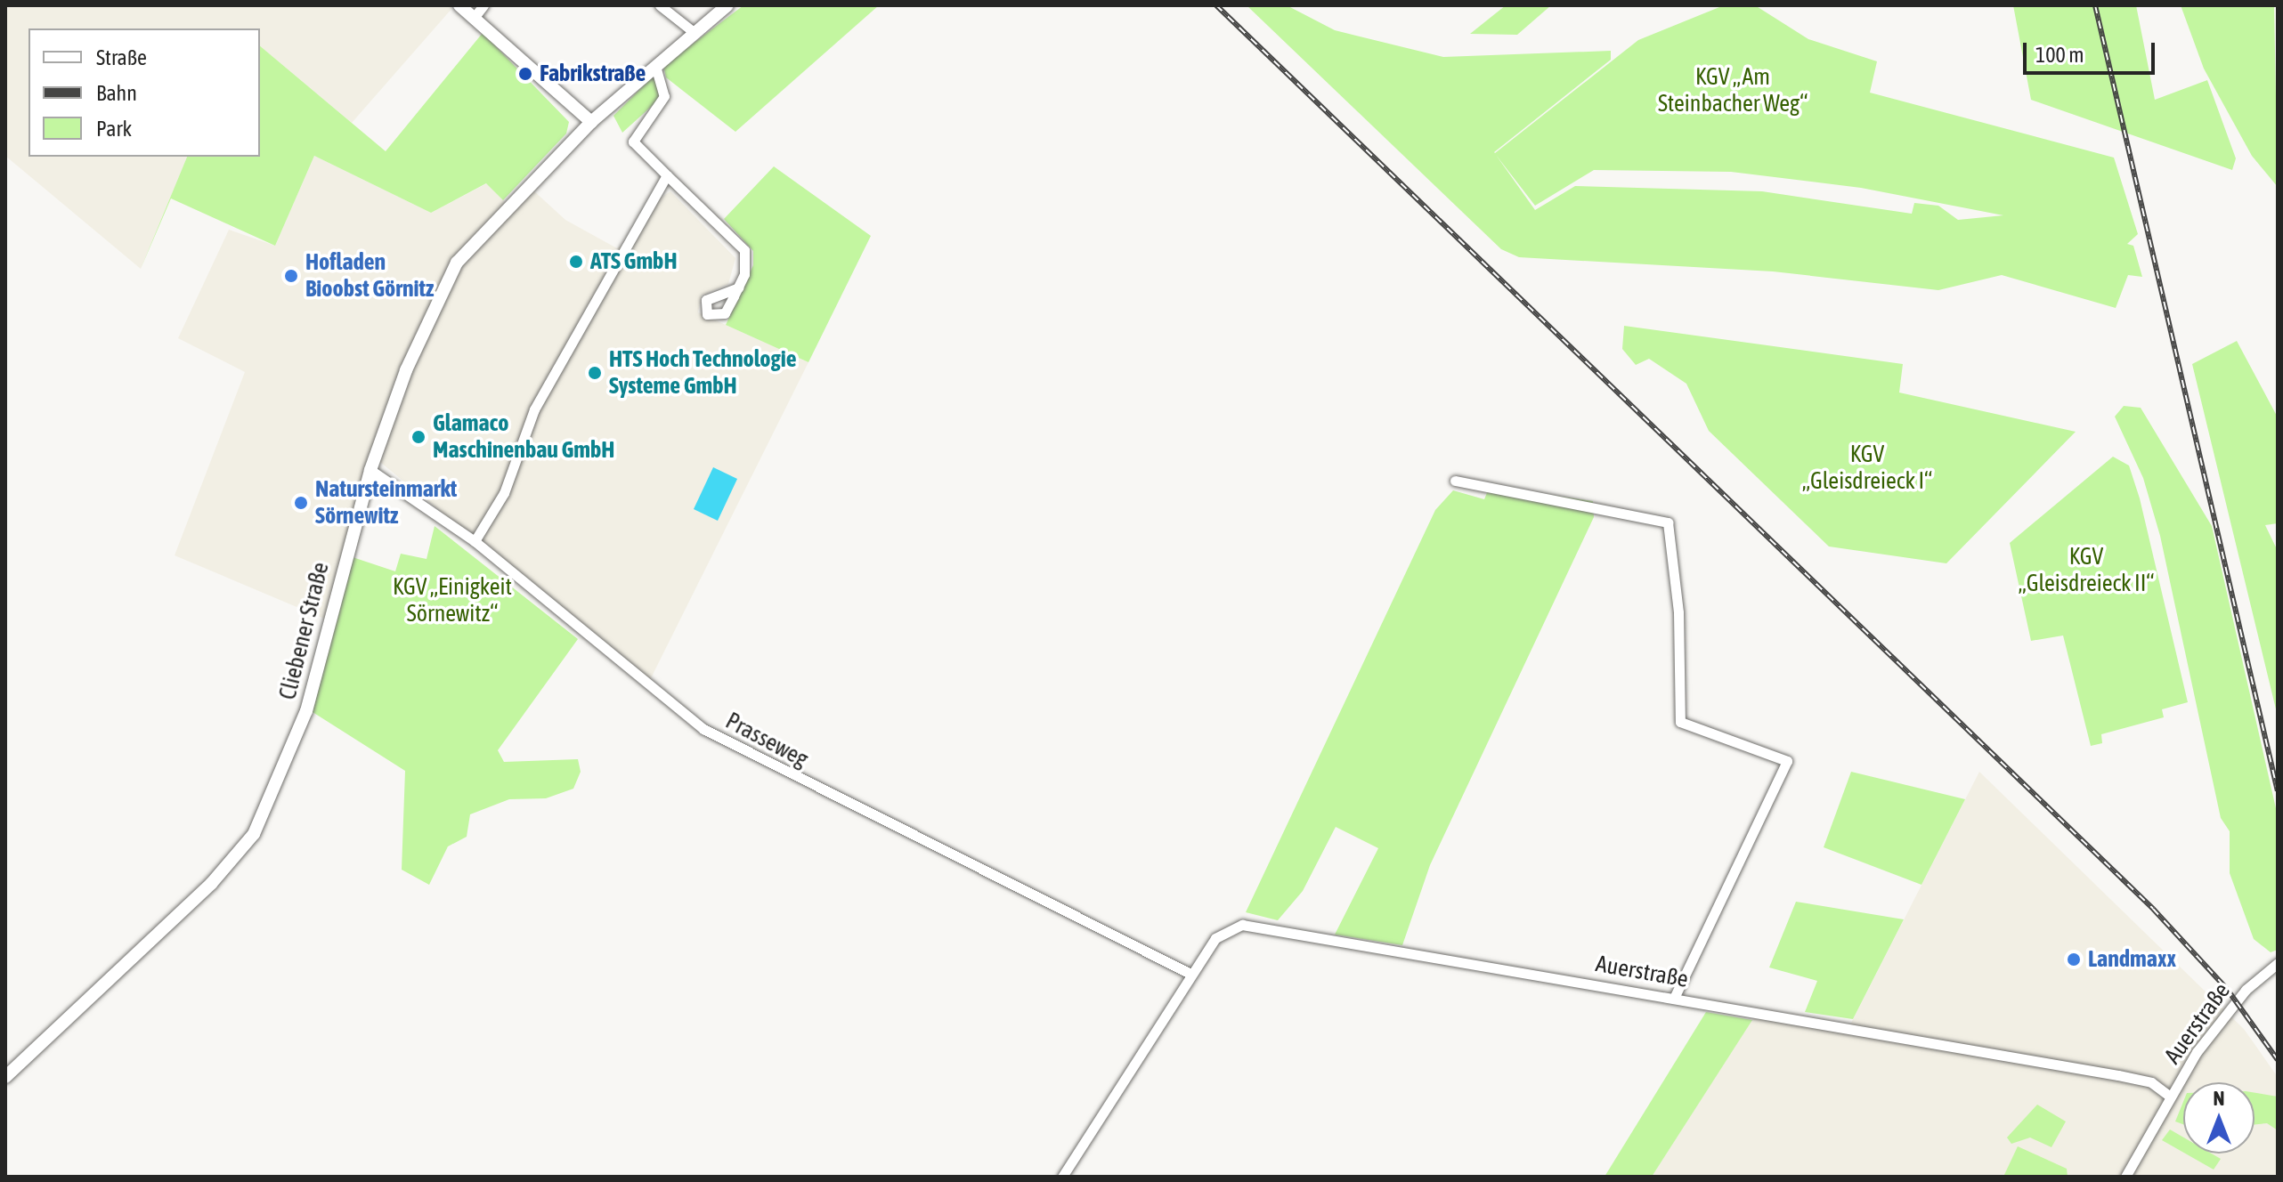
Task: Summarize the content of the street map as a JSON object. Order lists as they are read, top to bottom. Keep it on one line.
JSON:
{"streets":{"street":["Cliebener Straße","Prasseweg","Auerstraße"]},"crossings":[["Cliebener Straße","Prasseweg"],["Prasseweg","Auerstraße"]],"parks":["KGV „Am Steinbacher Weg“","KGV „Gleisdreieck I“","KGV „Gleisdreieck II“","KGV „Einigkeit Sörnewitz“"],"places":["Fabrikstraße","ATS GmbH","Hofladen Bioobst Görnitz","HTS Hoch Technologie Systeme GmbH","Glamaco Maschinenbau GmbH","Natursteinmarkt Sörnewitz","Landmaxx"],"legend":["Straße","Bahn","Park"],"scale_bar":"100 m","north":"top"}
